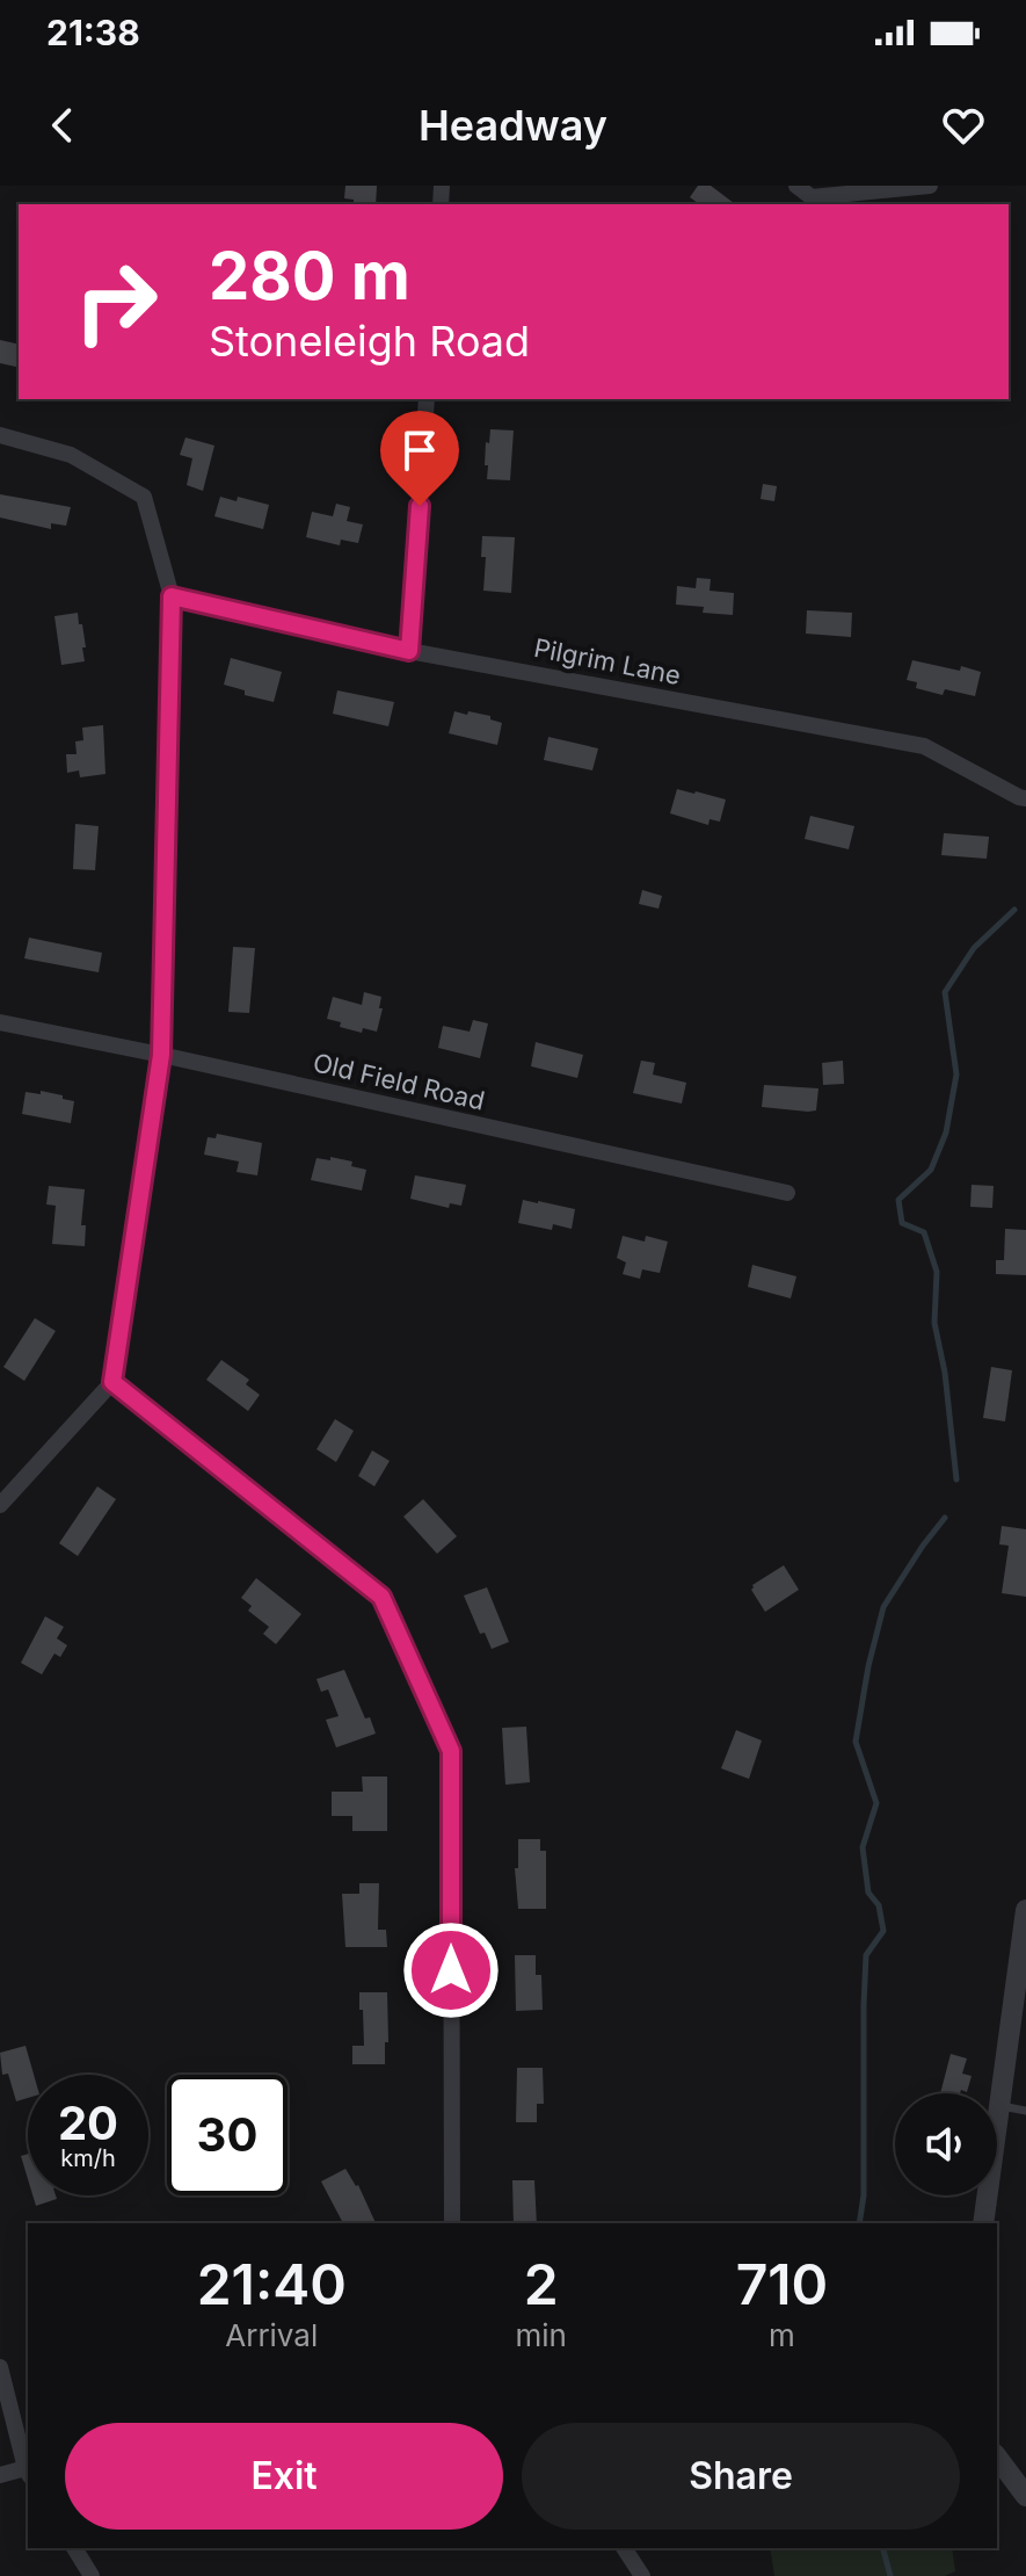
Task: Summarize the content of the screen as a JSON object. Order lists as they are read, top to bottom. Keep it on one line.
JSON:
{"streets":{"street":["Pilgrim Lane","Old Field Road"]},"page":{"status":"21:38","header":"Headway","turn":["280 m","Stoneleigh Road"],"speed":"20 km/h","limit":"30","eta":["21:40","Arrival","2","min","710","m"],"buttons":["Exit","Share"]}}
